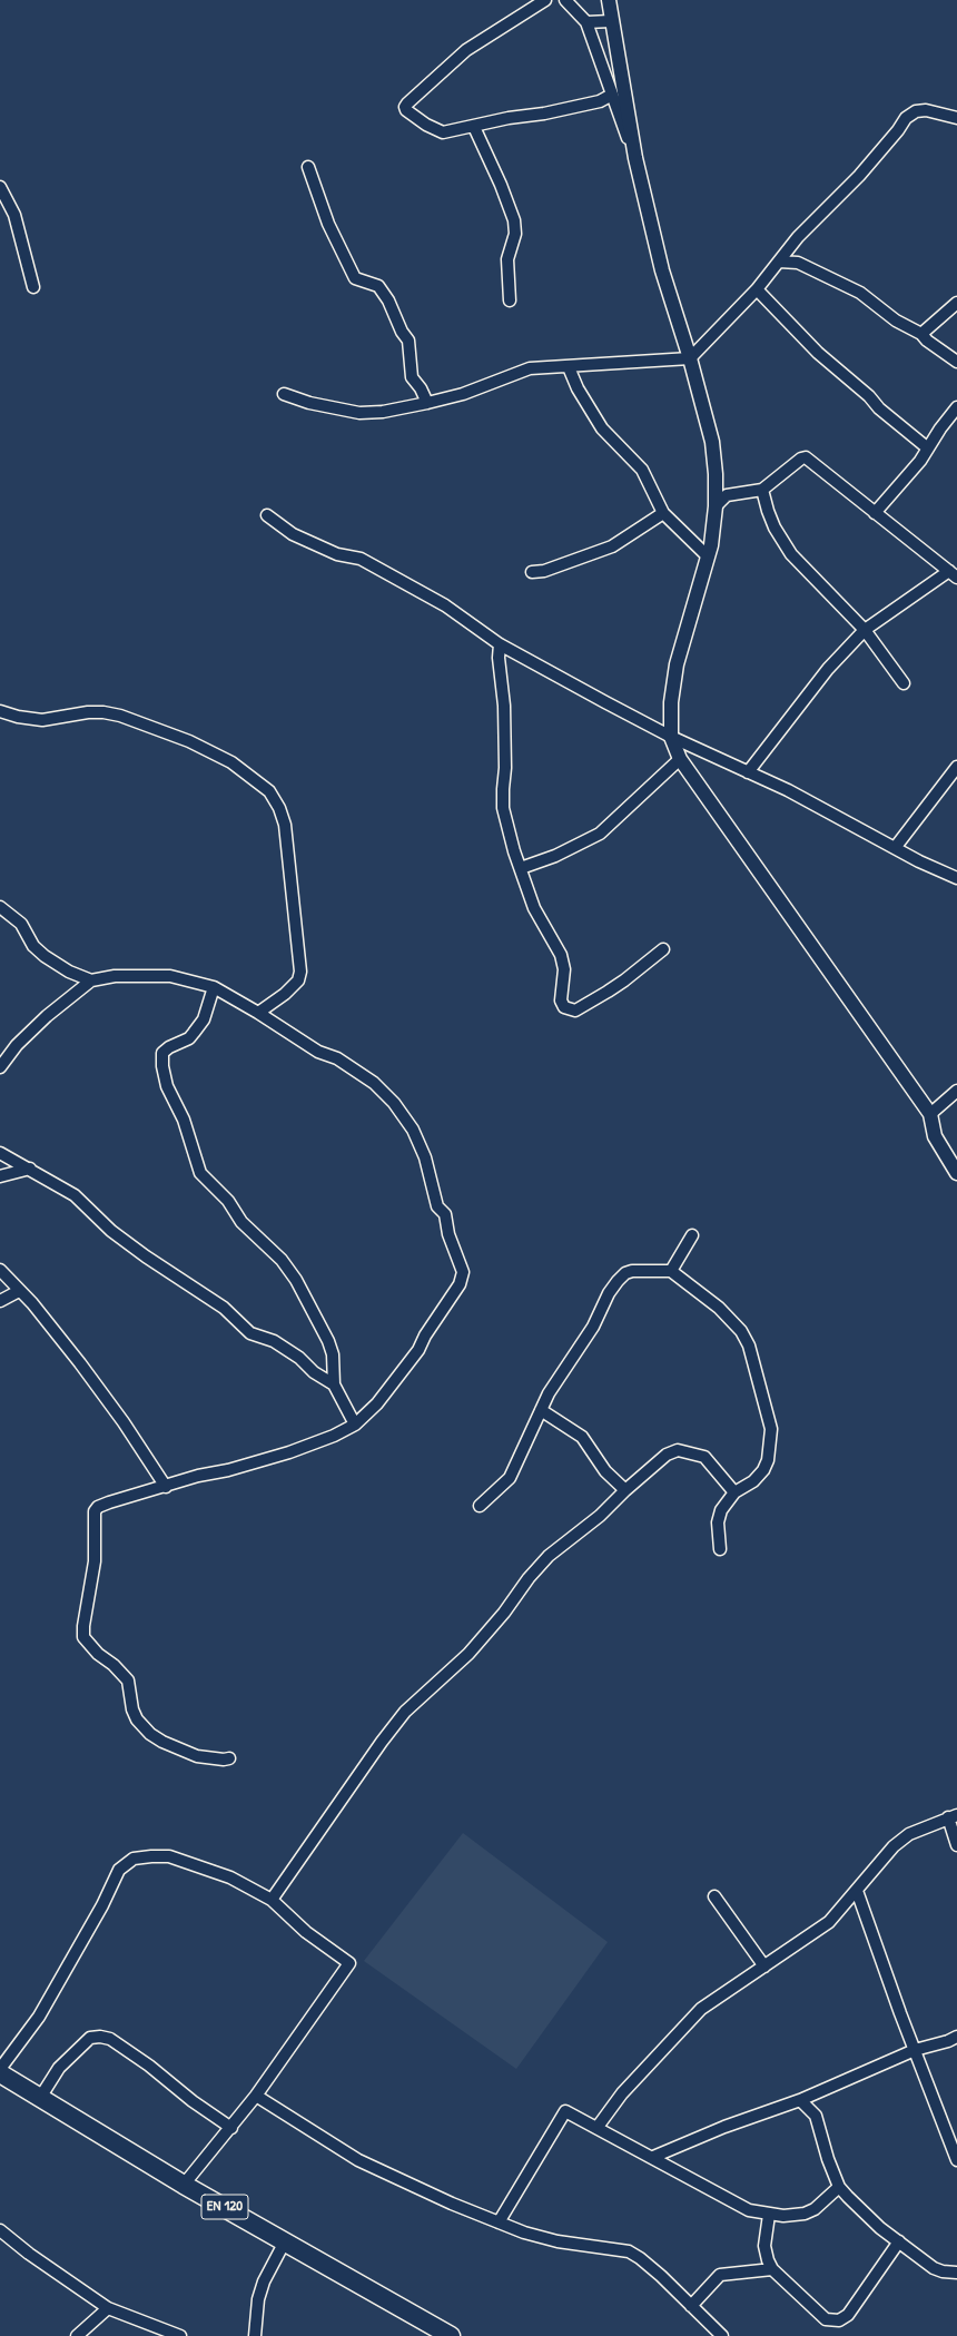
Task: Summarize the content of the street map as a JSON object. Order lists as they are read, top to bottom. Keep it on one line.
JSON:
{"streets":{"main road":["EN 120"]}}
